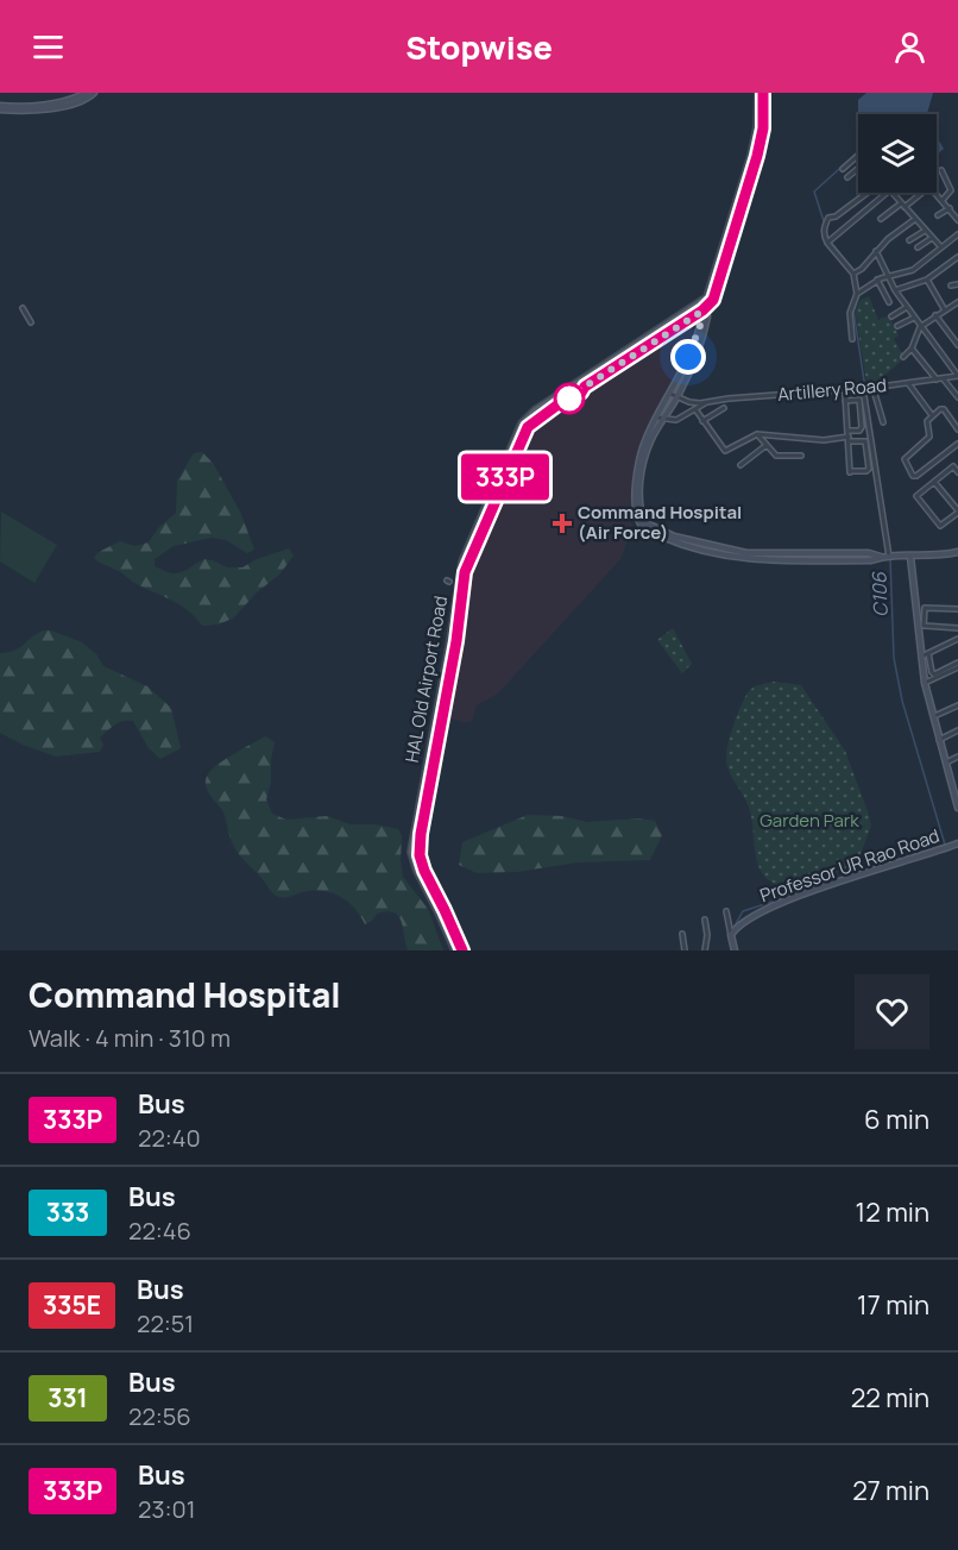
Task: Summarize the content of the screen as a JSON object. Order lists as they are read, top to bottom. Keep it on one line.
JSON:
{"streets":{"main road":["HAL Old Airport Road"],"street":["Artillery Road","Professor UR Rao Road"]},"water":["C106"],"parks":["Garden Park"],"places":{"health":["Command Hospital (Air Force)"]},"lines":["bus line 333P"],"page":{"header":"Stopwise","on_map":"333P","heading":["Command Hospital","Walk · 4 min · 310 m"],"list":[{"mark":"333P","name":"Bus","note":"22:40","value":"6 min"},{"mark":"333","name":"Bus","note":"22:46","value":"12 min"},{"mark":"335E","name":"Bus","note":"22:51","value":"17 min"},{"mark":"331","name":"Bus","note":"22:56","value":"22 min"},{"mark":"333P","name":"Bus","note":"23:01","value":"27 min"}]}}
